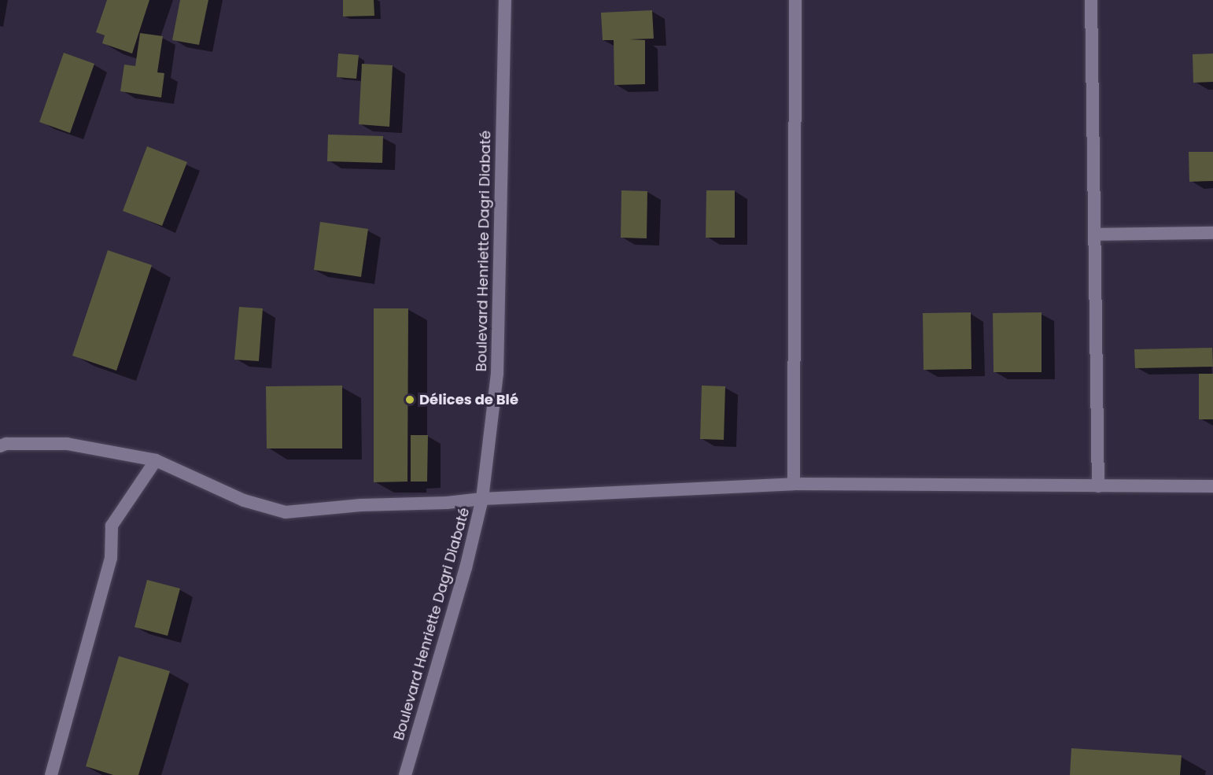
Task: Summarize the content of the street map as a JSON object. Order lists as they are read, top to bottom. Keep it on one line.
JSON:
{"streets":{"street":["Boulevard Henriette Dagri Diabaté"]},"places":["Délices de Blé"]}
